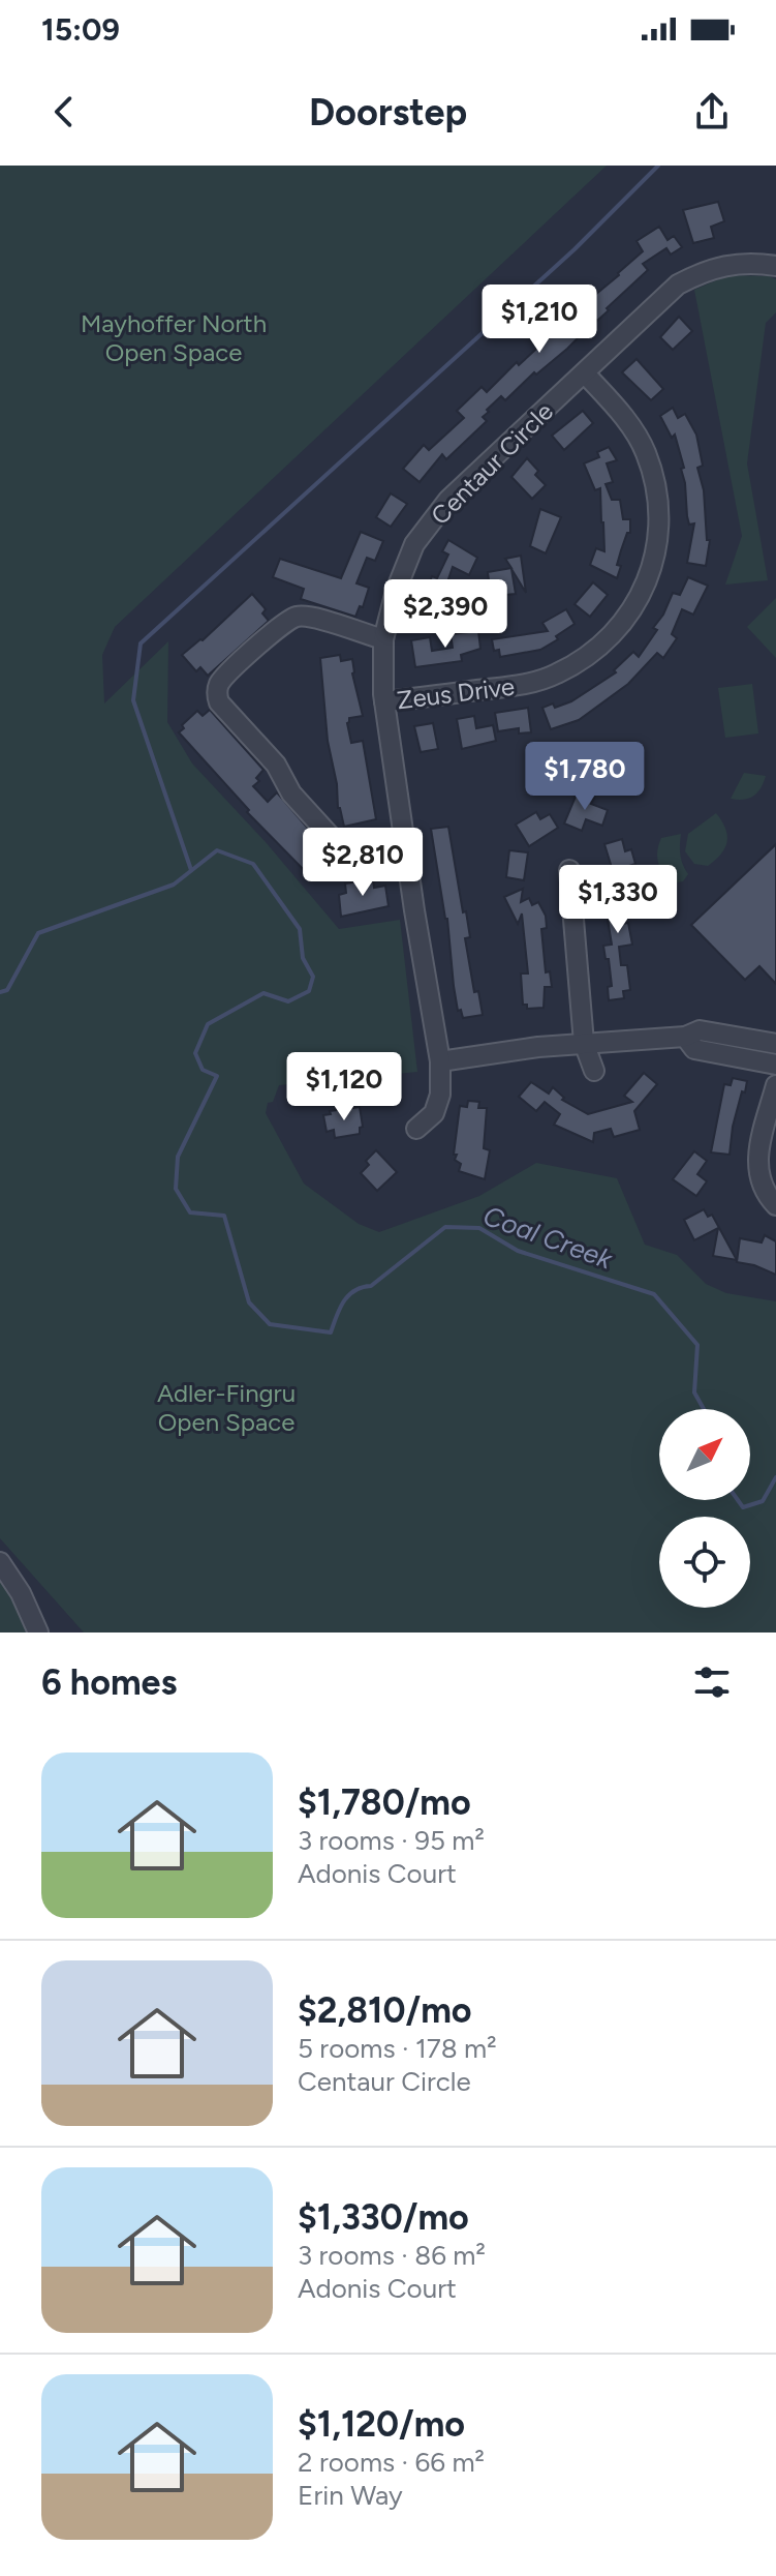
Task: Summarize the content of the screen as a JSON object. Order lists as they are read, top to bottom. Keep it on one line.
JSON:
{"streets":{"street":["Centaur Circle","Zeus Drive"]},"crossings":[["Centaur Circle","Zeus Drive"]],"water":["Coal Creek"],"parks":["Mayhoffer North Open Space","Adler-Fingru Open Space"],"north":"top right","page":{"status":"15:09","header":"Doorstep","price":["$1,210","$2,390","$1,780","$2,810","$1,330","$1,120"],"heading":"6 homes","list":[{"name":"$1,780/mo","note":"3 rooms · 95 m² · Adonis Court"},{"name":"$2,810/mo","note":"5 rooms · 178 m² · Centaur Circle"},{"name":"$1,330/mo","note":"3 rooms · 86 m² · Adonis Court"},{"name":"$1,120/mo","note":"2 rooms · 66 m² · Erin Way"}]}}
